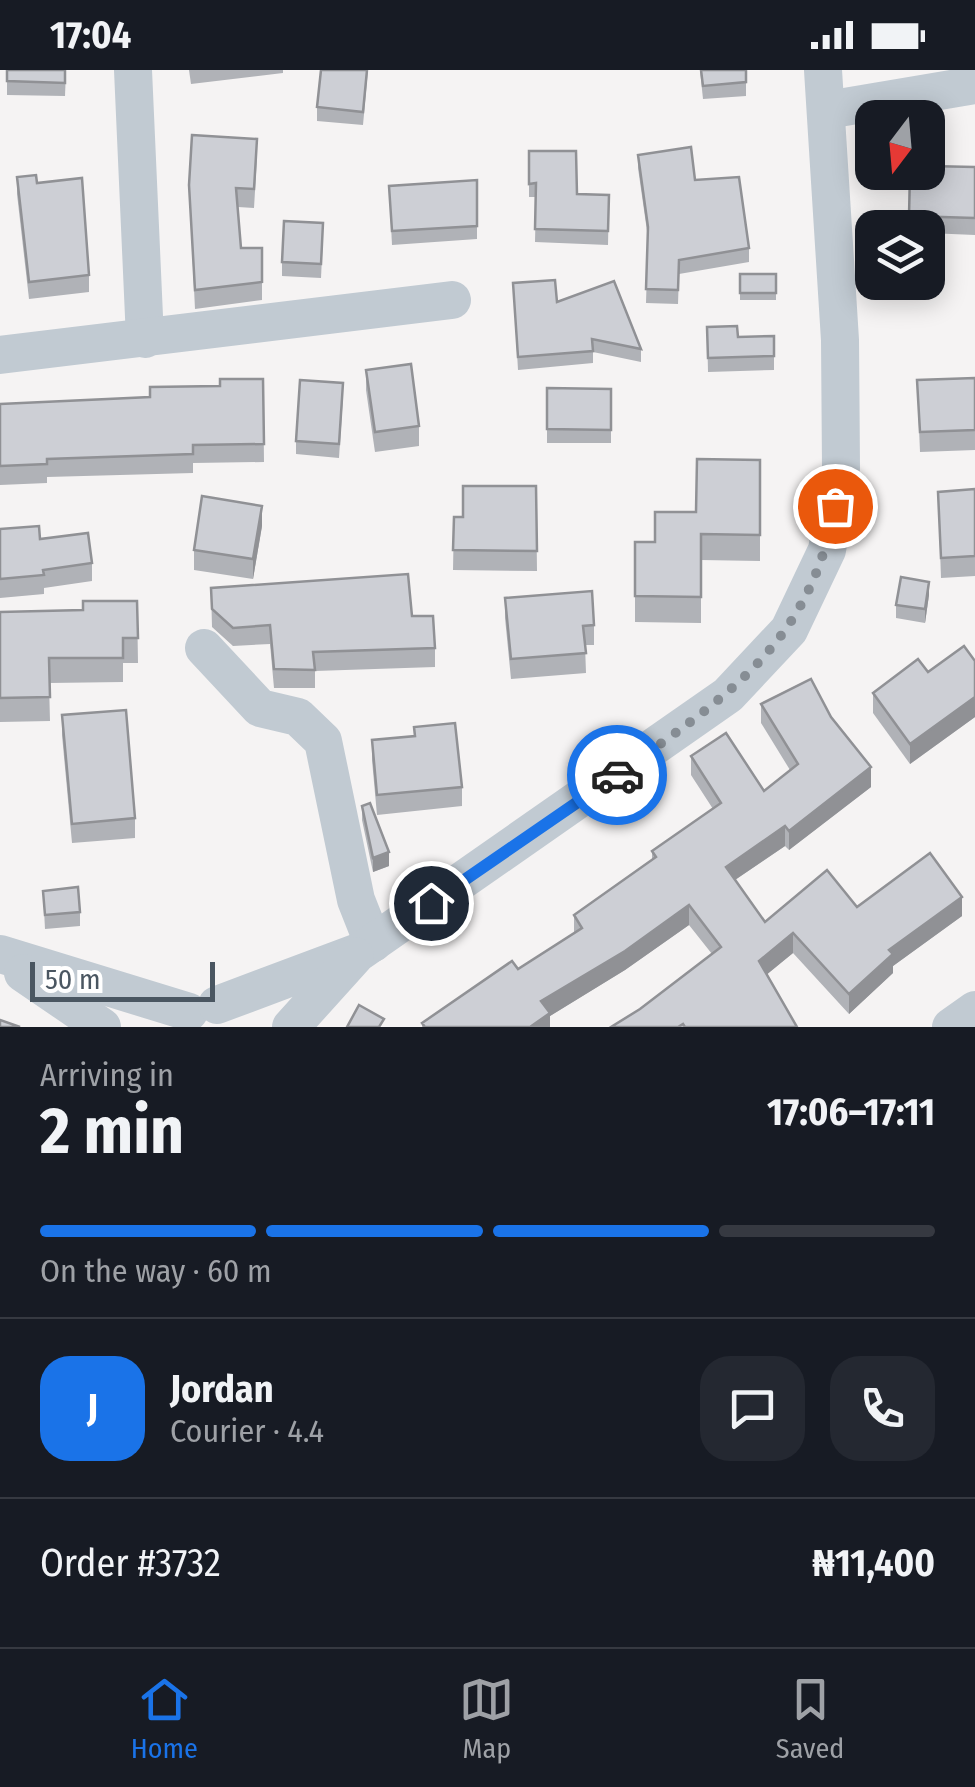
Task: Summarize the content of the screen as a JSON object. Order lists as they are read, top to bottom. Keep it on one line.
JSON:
{"scale_bar":"50 m","north":"bottom","page":{"status":"17:04","scale":"50 m","heading":["2 min","Arriving in","17:06–17:11"],"panel":["Jordan","Courier · 4.4","Order #3732","₦11,400"],"bar":"On the way · 60 m","round":"J","tabs":["Home","Map","Saved"]}}
